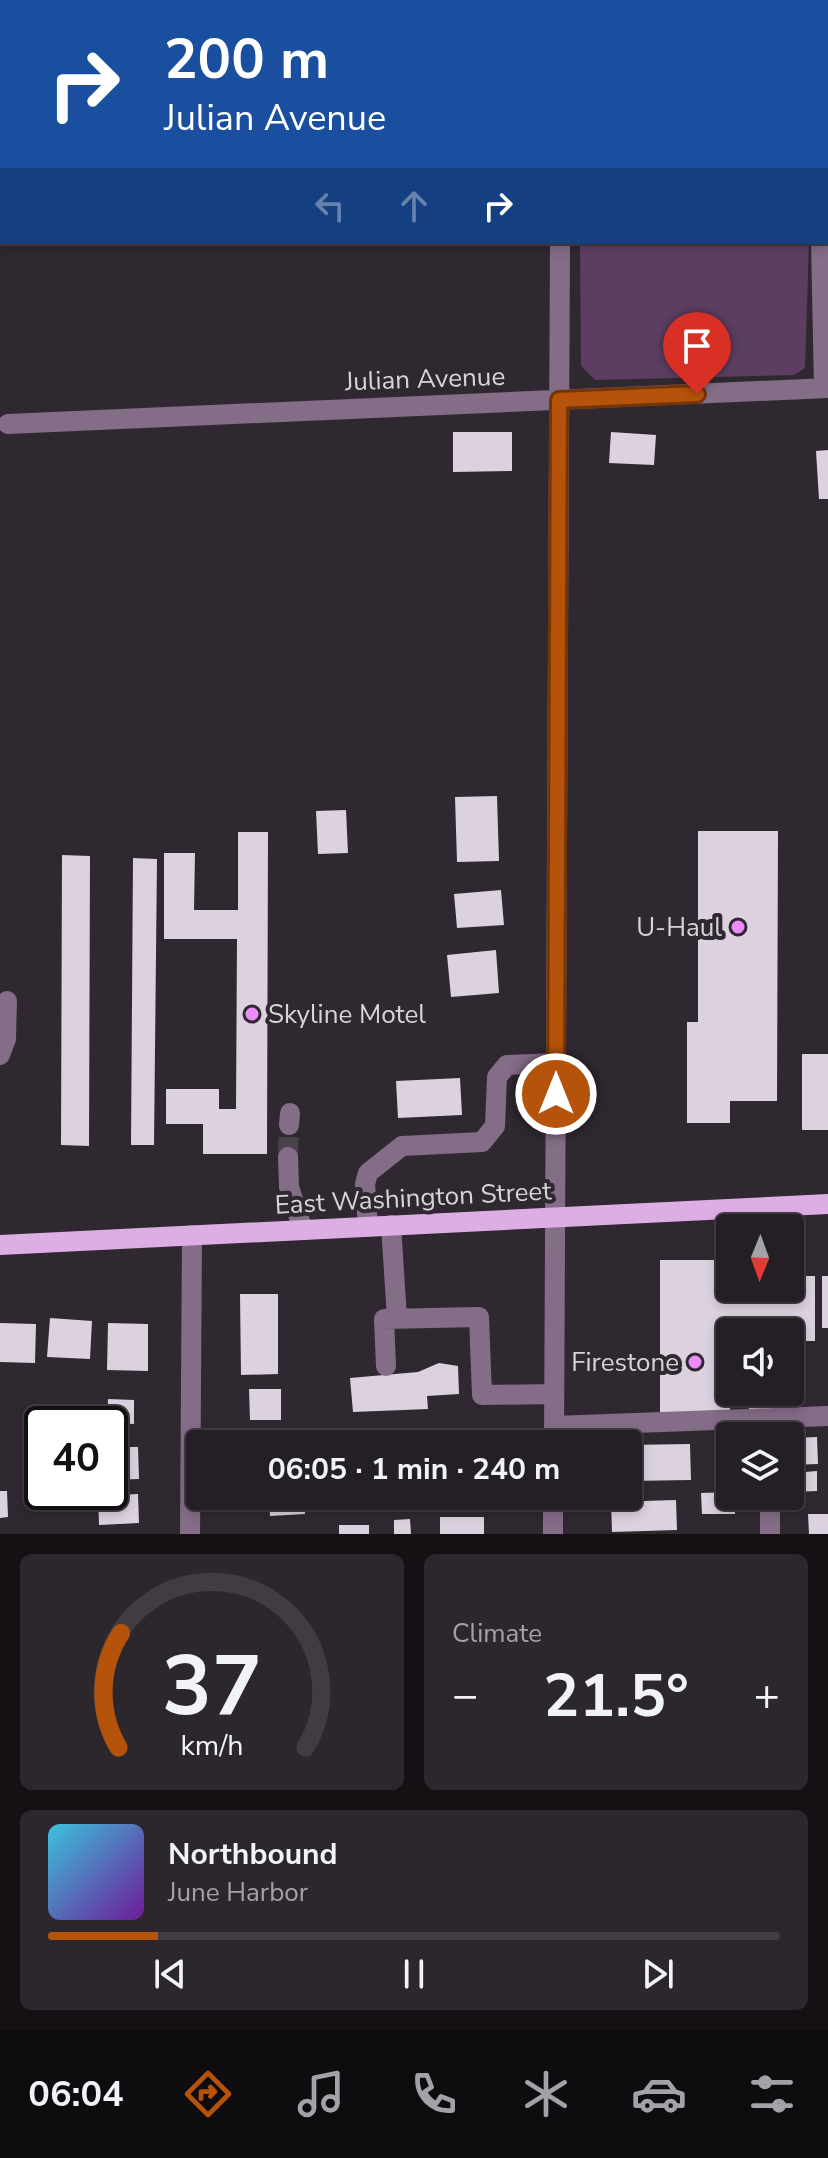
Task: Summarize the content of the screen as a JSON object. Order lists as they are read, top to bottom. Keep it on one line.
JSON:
{"streets":{"main road":["East Washington Street"],"street":["Julian Avenue"]},"places":["U-Haul","Skyline Motel","Firestone"],"north":"bottom","page":{"turn":["200 m","Julian Avenue"],"limit":"40","trip":"06:05 · 1 min · 240 m","tile":"Climate","heat":["−","21.5°","+"],"song":["Northbound","June Harbor"],"tabs":"06:04","gauge":["37","km/h"]}}
